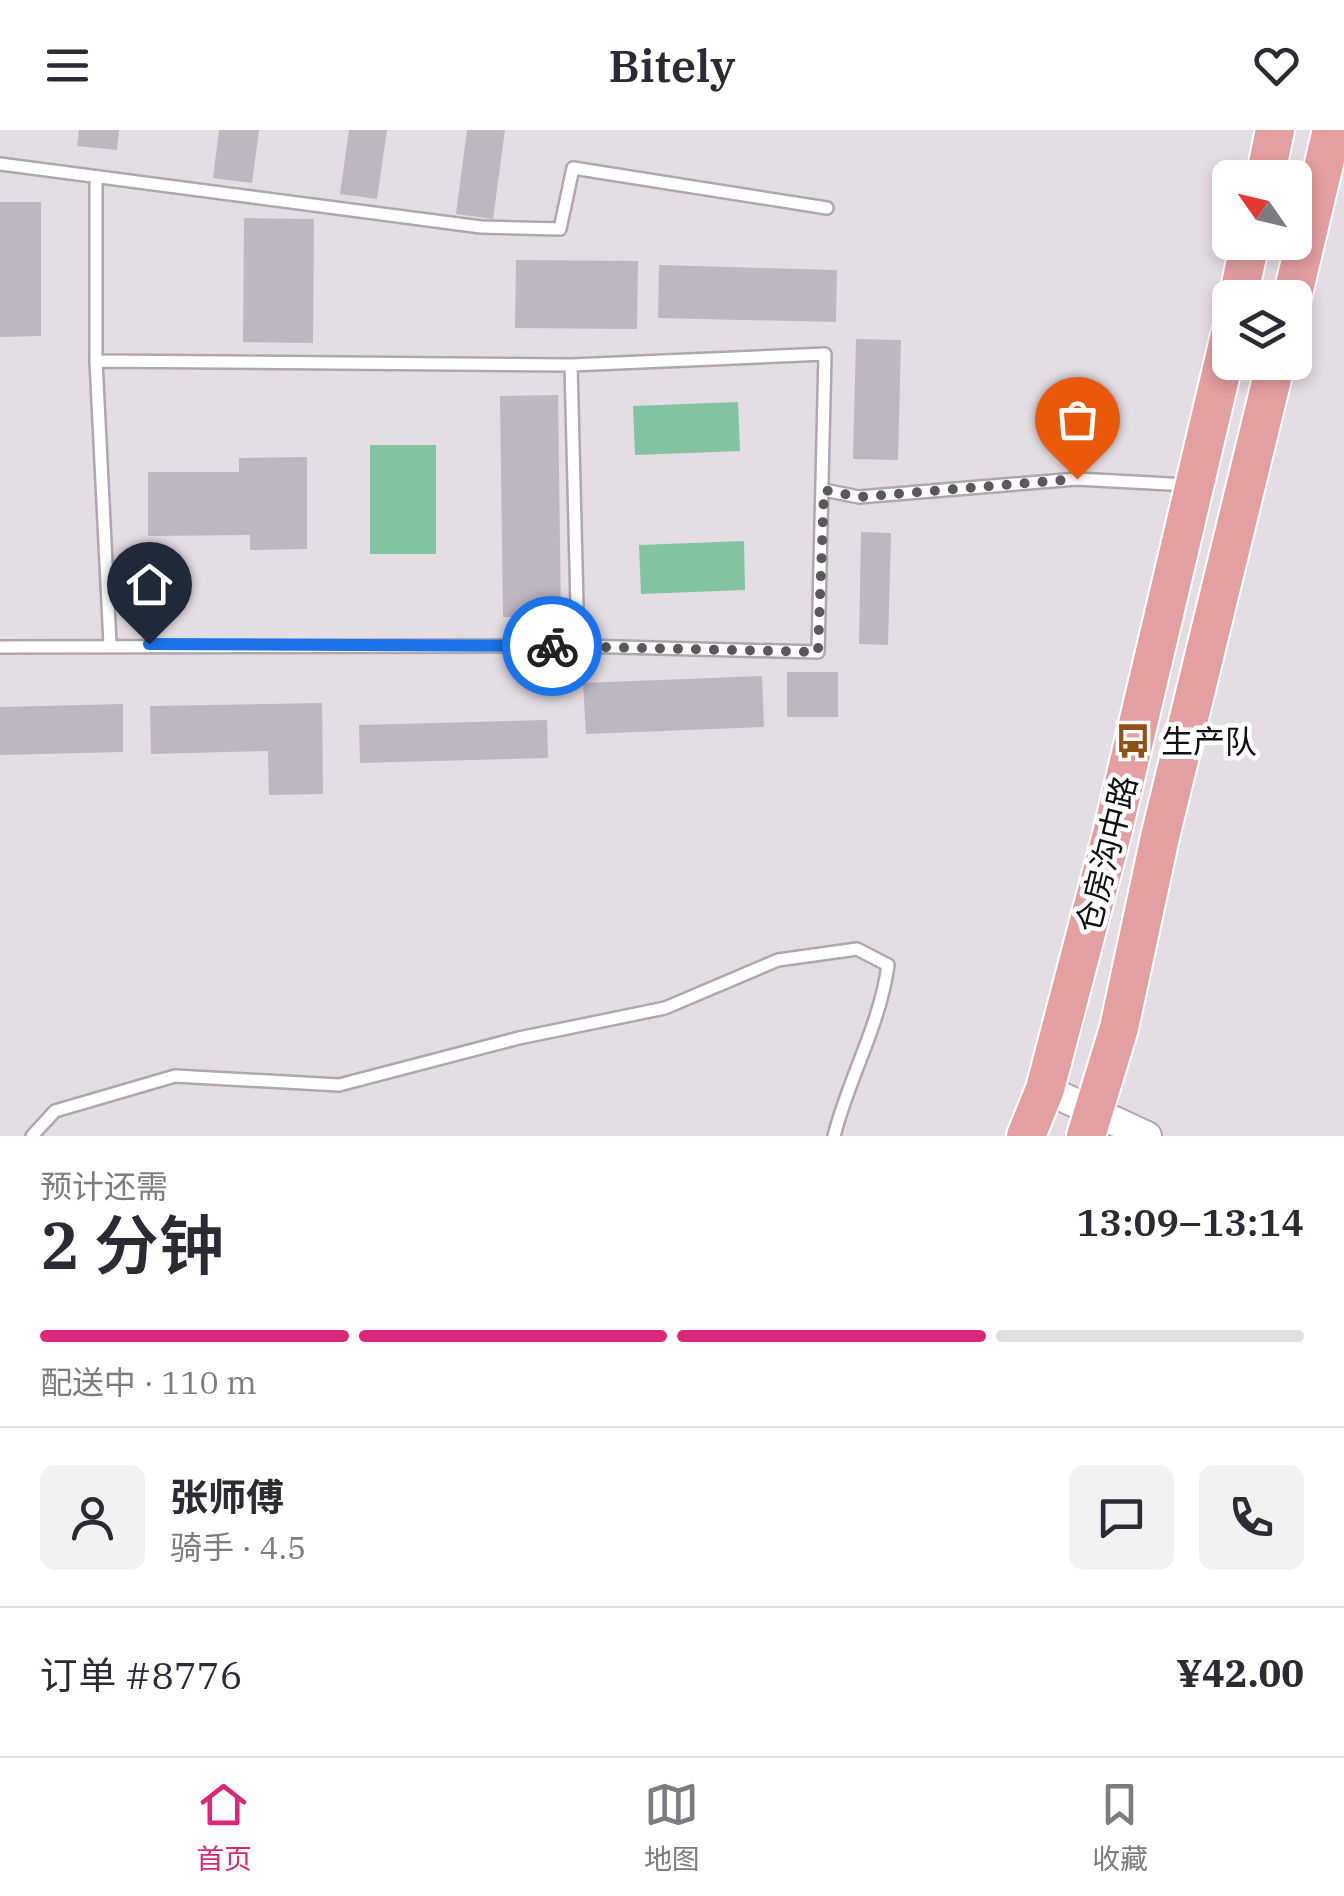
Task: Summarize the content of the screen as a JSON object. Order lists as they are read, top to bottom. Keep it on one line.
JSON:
{"streets":{"highway":["仓房沟中路"]},"places":{"bus stop":["生产队"]},"north":"top left","page":{"header":"Bitely","heading":["2 分钟","预计还需","13:09–13:14"],"panel":["张师傅","骑手 · 4.5","订单 #8776","¥42.00"],"bar":"配送中 · 110 m","tabs":["首页","地图","收藏"]}}
